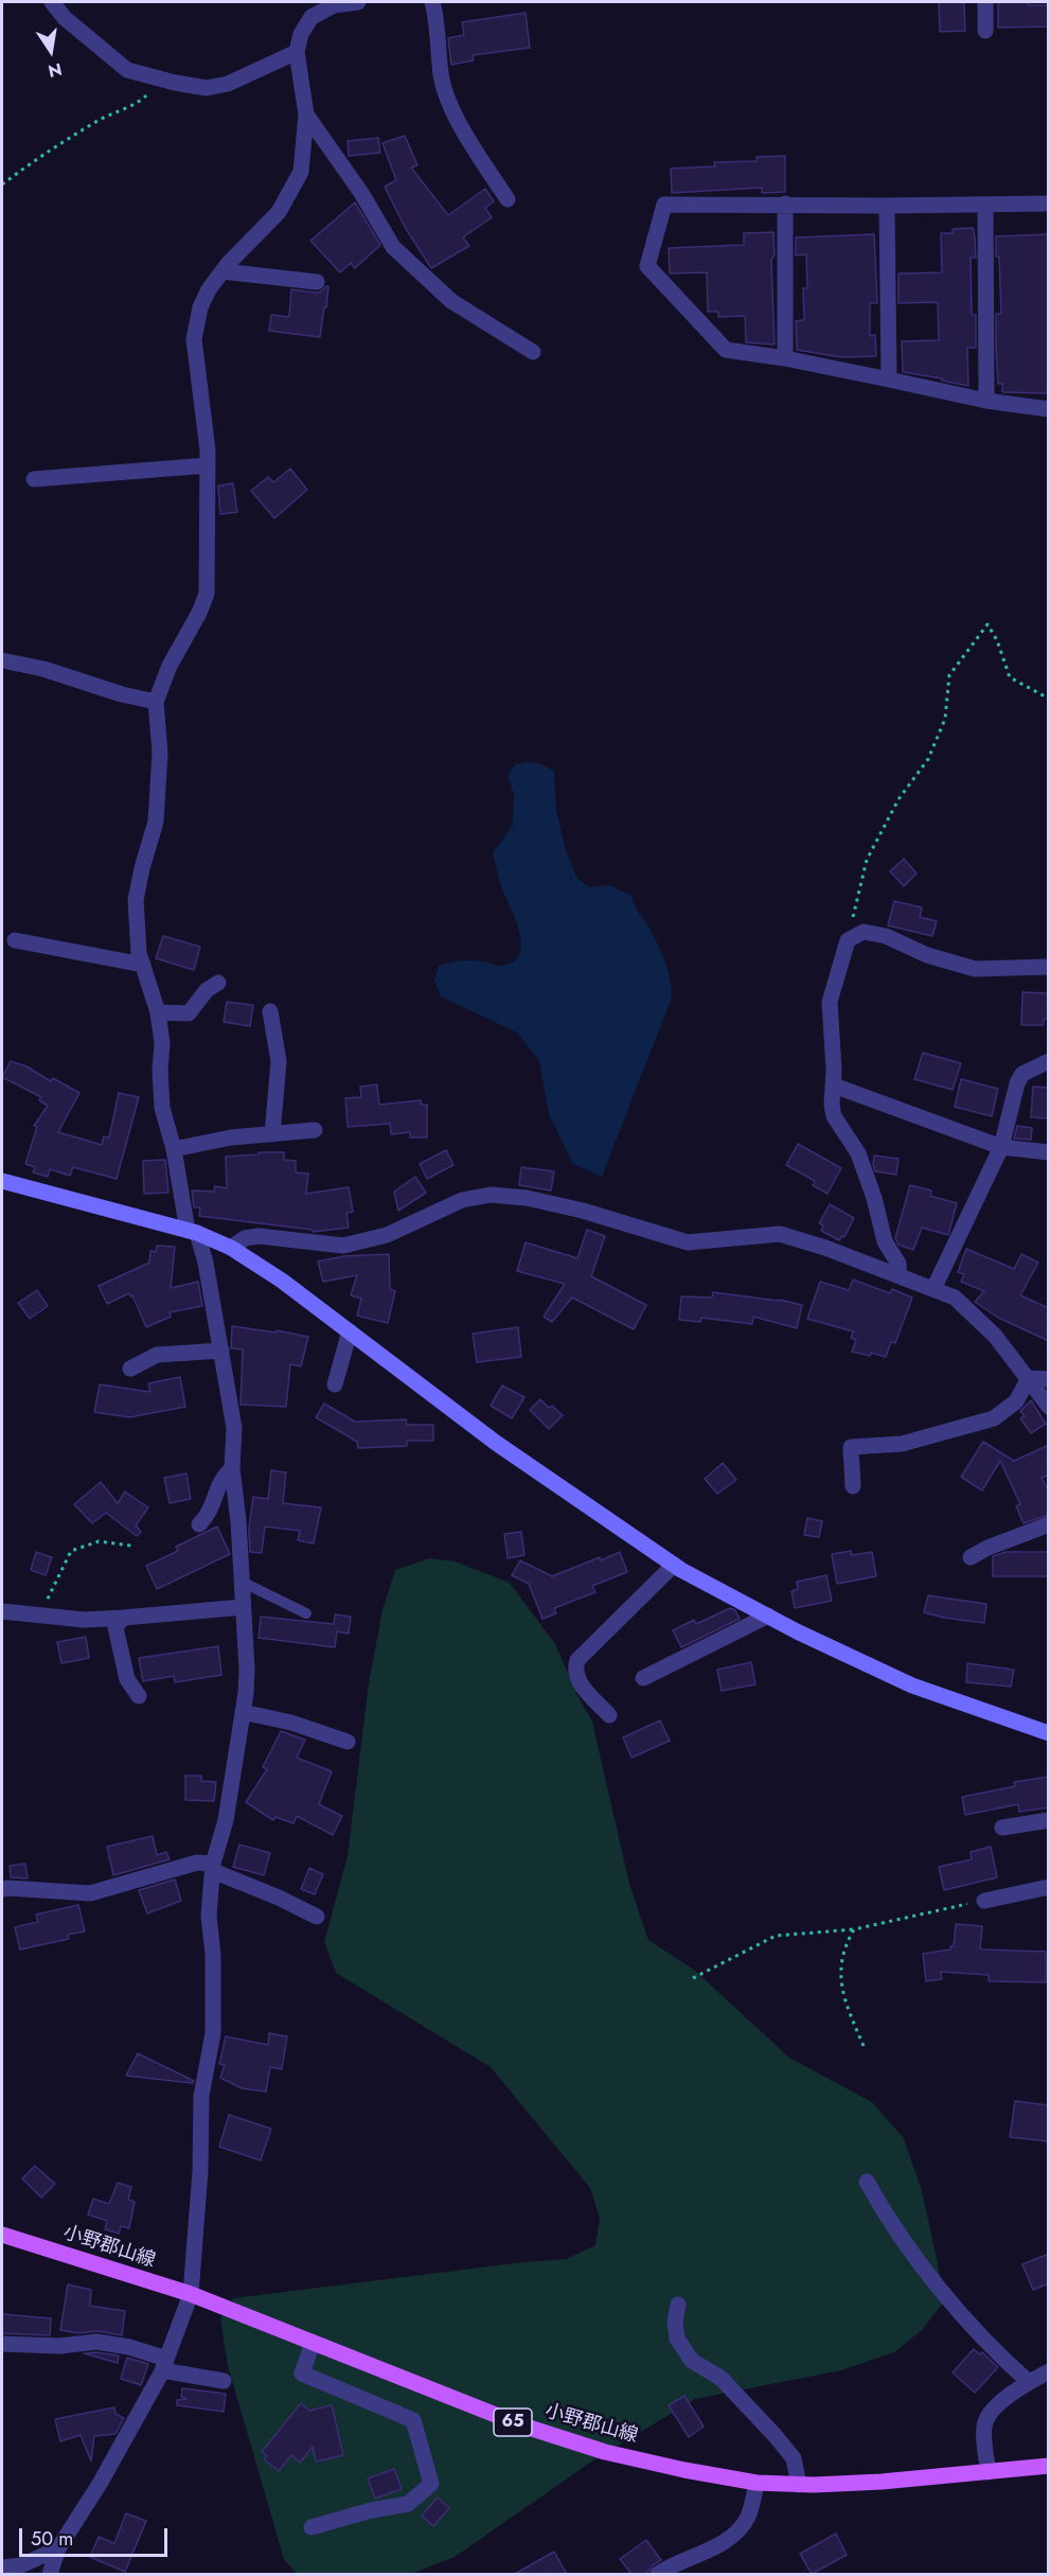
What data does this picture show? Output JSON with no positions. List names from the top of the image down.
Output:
{
  "streets": {
    "main road": ["小野郡山線", "65"]
  },
  "scale_bar": "50 m",
  "north": "bottom"
}
